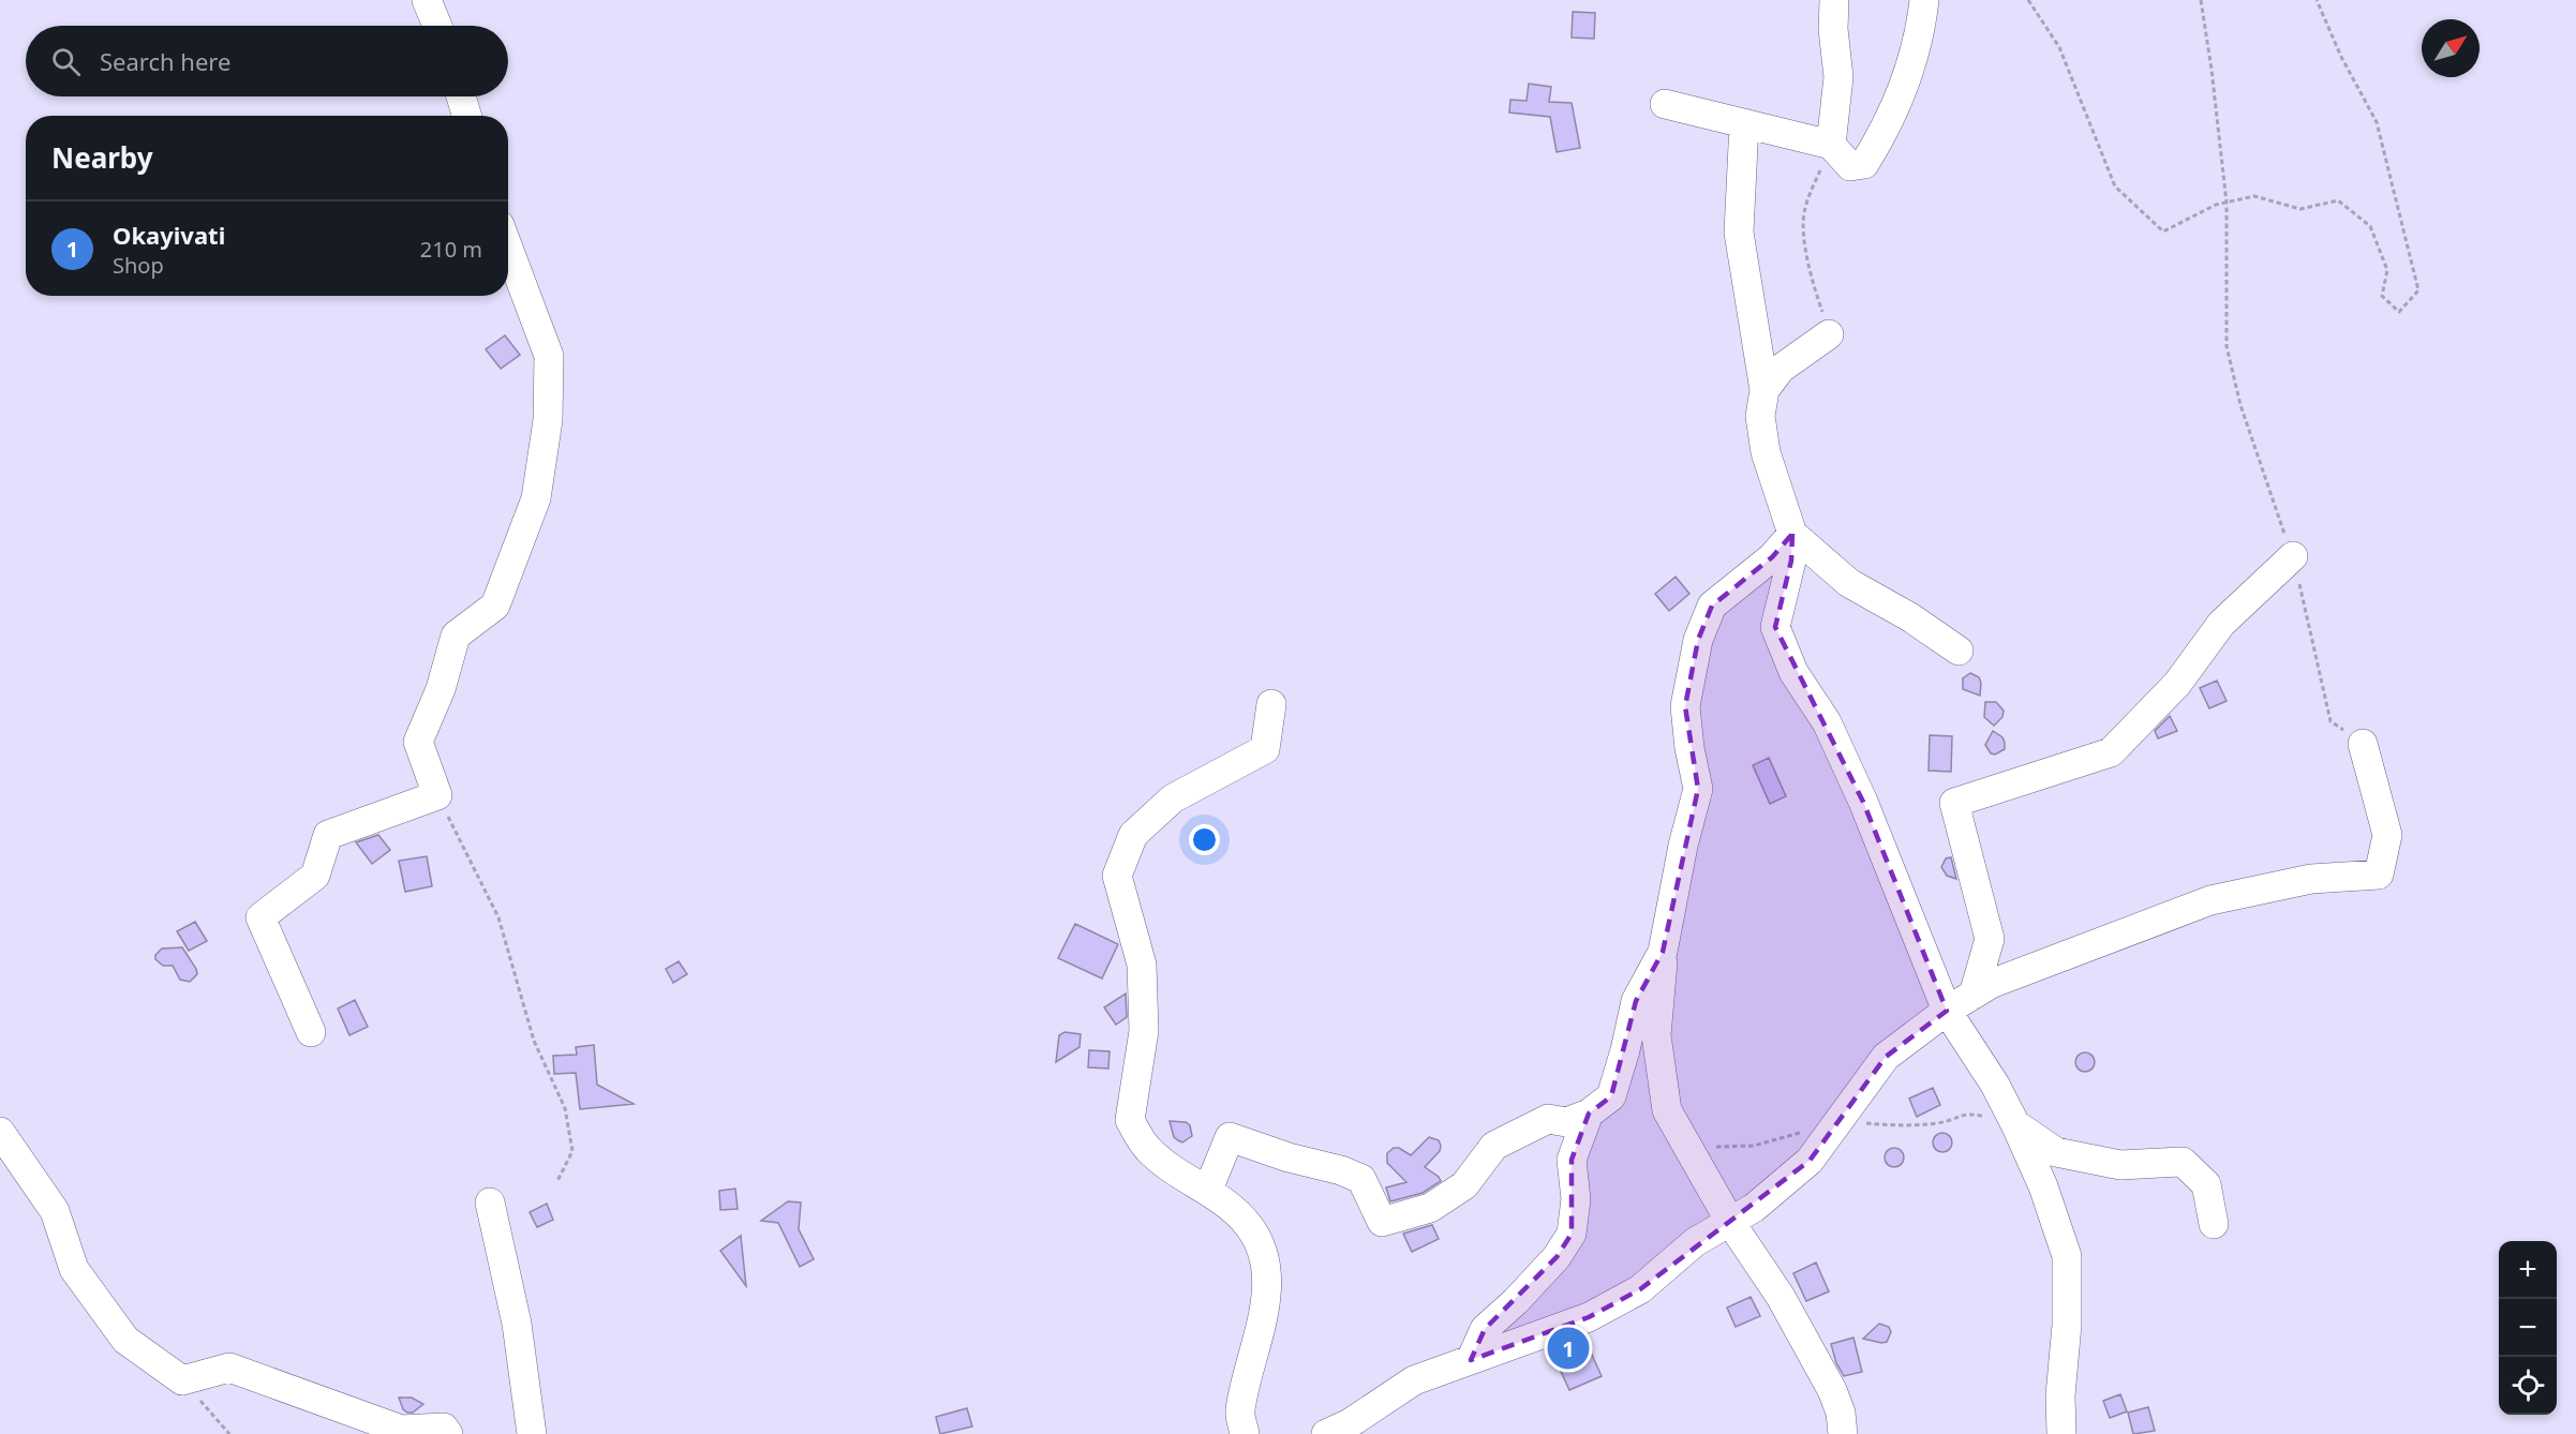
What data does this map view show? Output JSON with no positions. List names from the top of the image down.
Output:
{
  "north": "top right",
  "page": {
    "search": "Search here",
    "heading": "Nearby",
    "list": [
      {
        "mark": "1",
        "name": "Okayivati",
        "note": "Shop",
        "value": "210 m"
      }
    ],
    "map_buttons": ["+", "−"],
    "pins": "1"
  }
}
